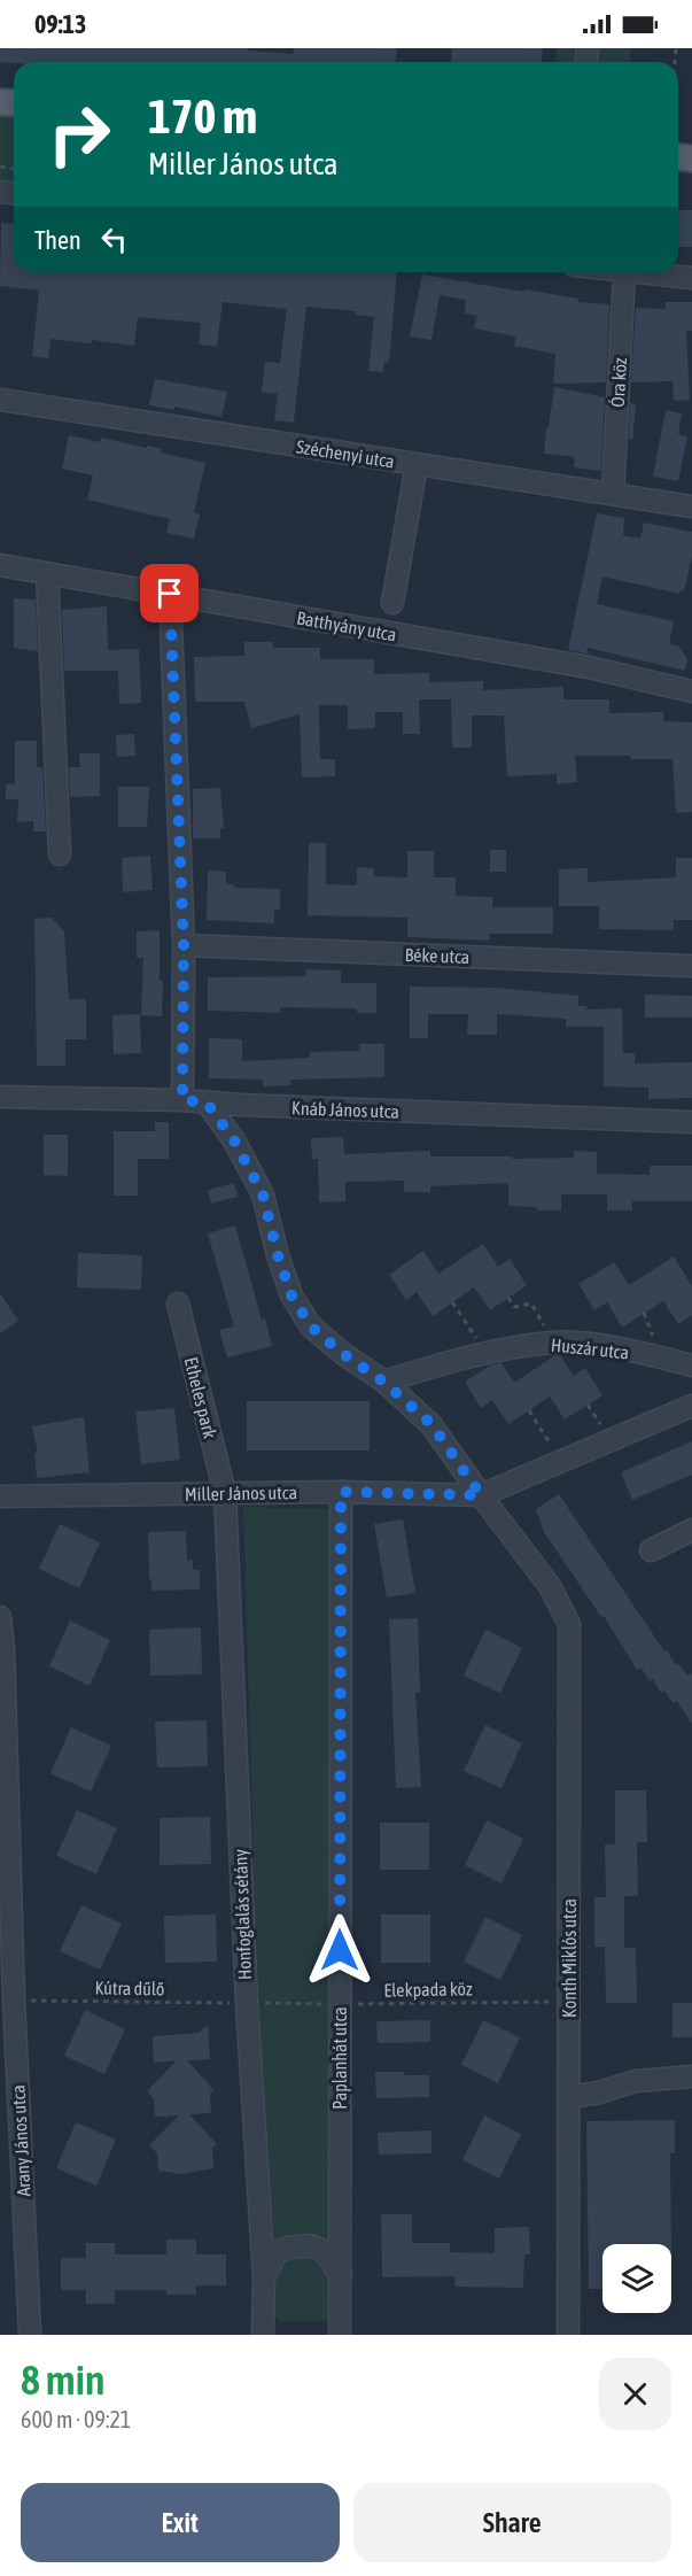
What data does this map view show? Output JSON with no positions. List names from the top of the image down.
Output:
{
  "streets": {
    "street": [
      "Óra köz",
      "Széchenyi utca",
      "Batthyány utca",
      "Béke utca",
      "Knáb János utca",
      "Huszár utca",
      "Etheles park",
      "Miller János utca",
      "Honfoglalás sétány",
      "Konth Miklós utca",
      "Paplanhát utca",
      "Arany János utca"
    ],
    "path": ["Kútra dűlő", "Elekpada köz"]
  },
  "crossings": [
    ["Óra köz", "Széchenyi utca"],
    ["Knáb János utca", "Konth Miklós utca"],
    ["Huszár utca", "Konth Miklós utca"],
    ["Etheles park", "Miller János utca"],
    ["Etheles park", "Honfoglalás sétány"],
    ["Miller János utca", "Honfoglalás sétány"],
    ["Miller János utca", "Konth Miklós utca"],
    ["Miller János utca", "Paplanhát utca"],
    ["Honfoglalás sétány", "Kútra dűlő"],
    ["Honfoglalás sétány", "Elekpada köz"],
    ["Konth Miklós utca", "Elekpada köz"],
    ["Kútra dűlő", "Elekpada köz"],
    ["Kútra dűlő", "Arany János utca"],
    ["Elekpada köz", "Paplanhát utca"]
  ],
  "page": {
    "status": "09:13",
    "turn": ["170 m", "Miller János utca"],
    "then": "Then",
    "heading": ["8 min", "600 m · 09:21"],
    "buttons": ["Exit", "Share"]
  }
}
